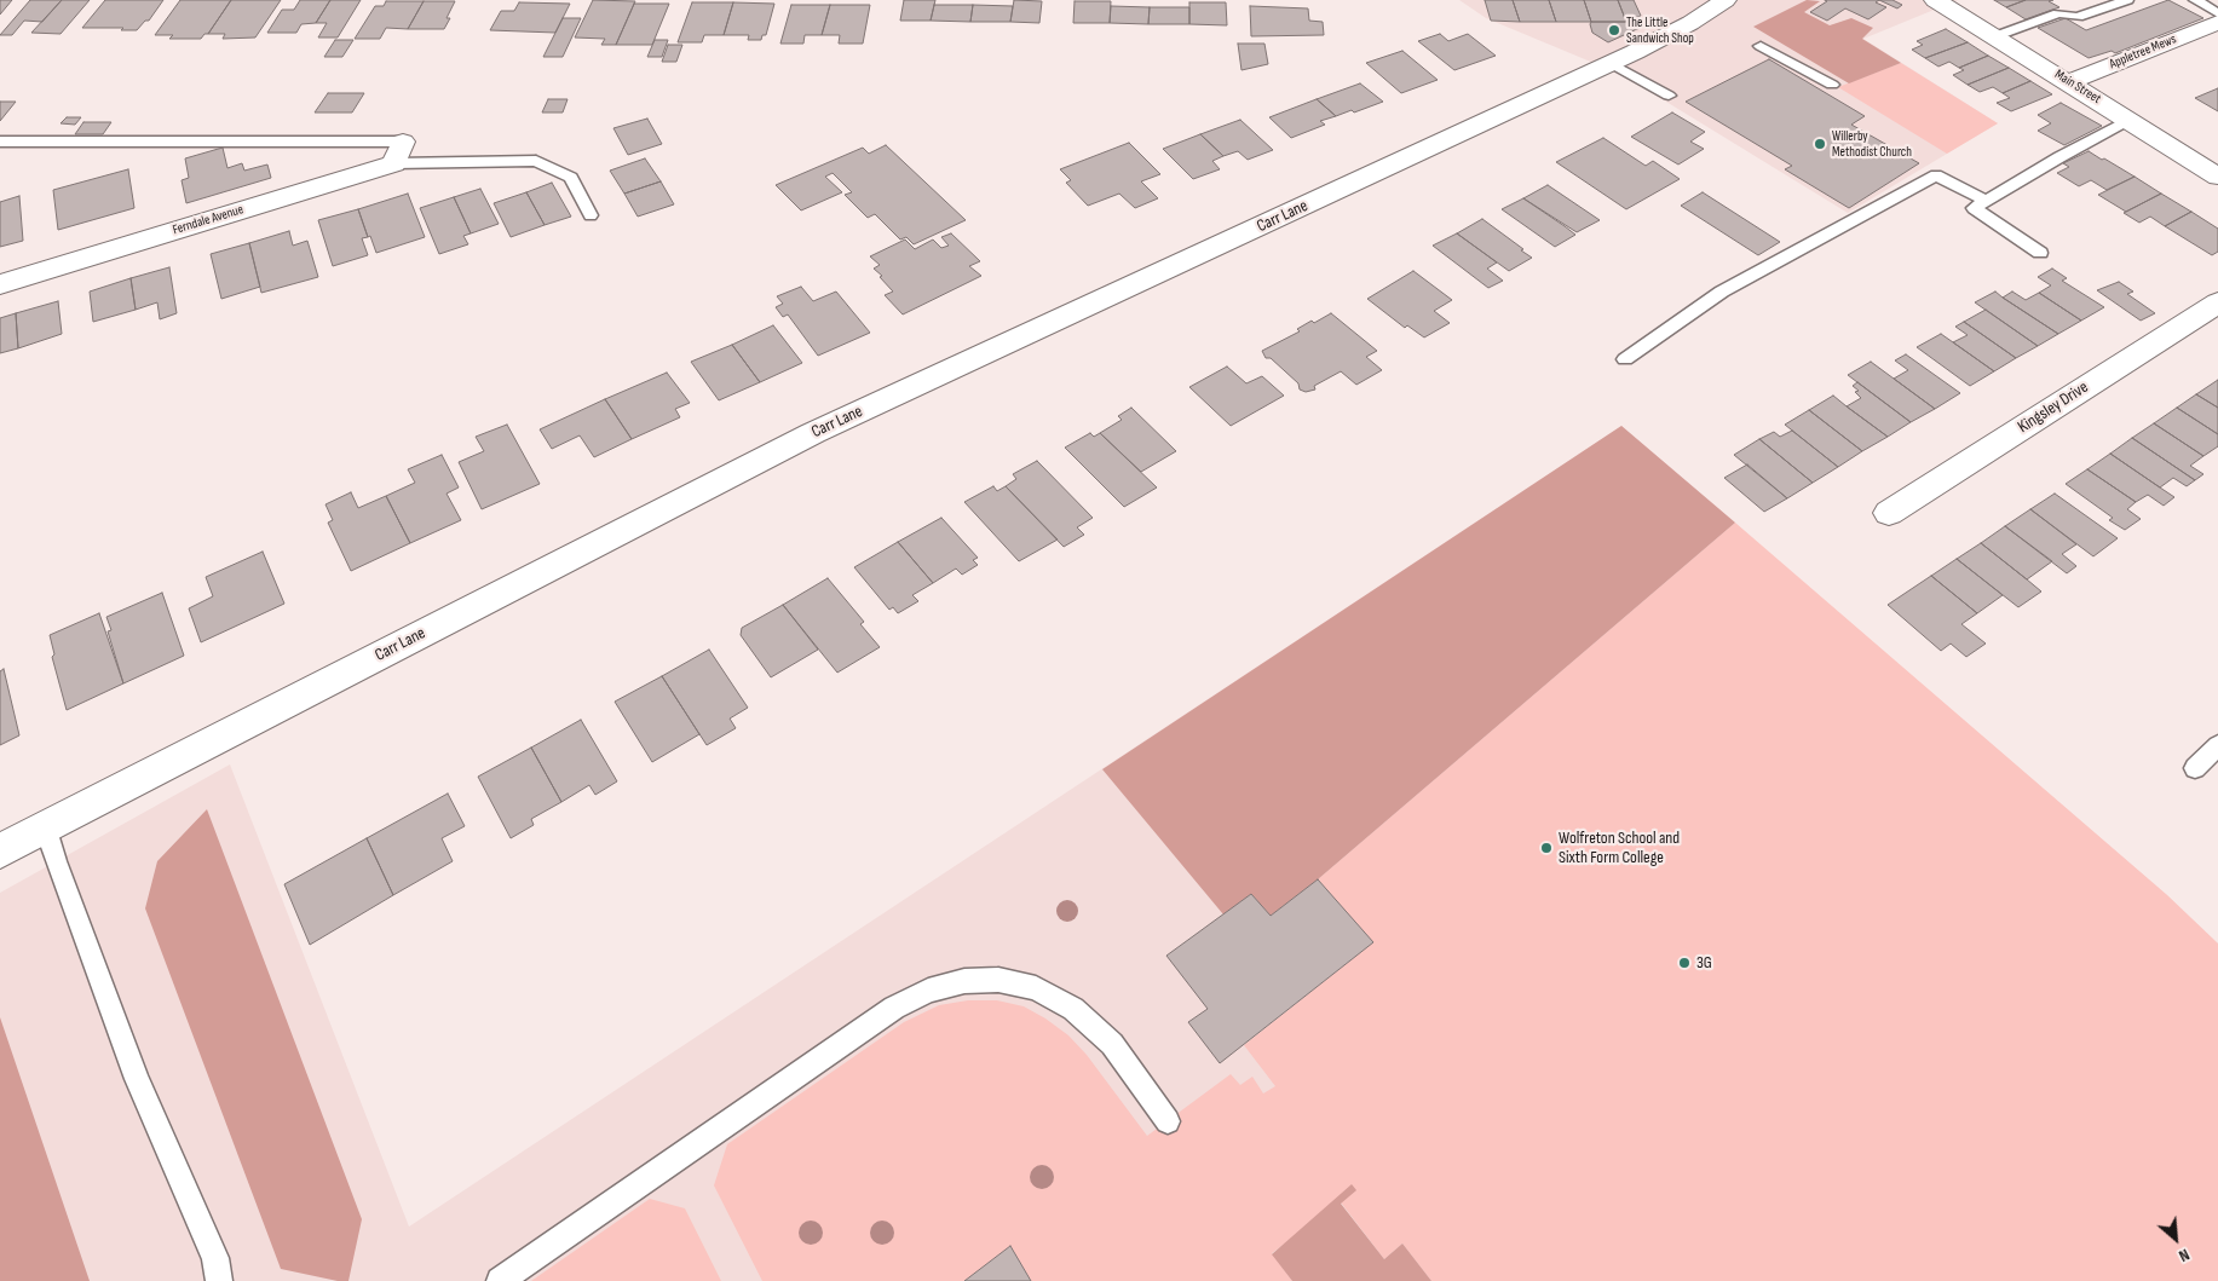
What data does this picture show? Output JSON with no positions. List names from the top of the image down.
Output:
{
  "streets": {
    "street": [
      "Appletree Mews",
      "Main Street",
      "Carr Lane",
      "Ferndale Avenue",
      "Kingsley Drive"
    ]
  },
  "crossings": [
    ["Appletree Mews", "Main Street"]
  ],
  "places": [
    "The Little Sandwich Shop",
    "Willerby Methodist Church",
    "Wolfreton School and Sixth Form College",
    "3G"
  ],
  "north": "bottom right"
}
